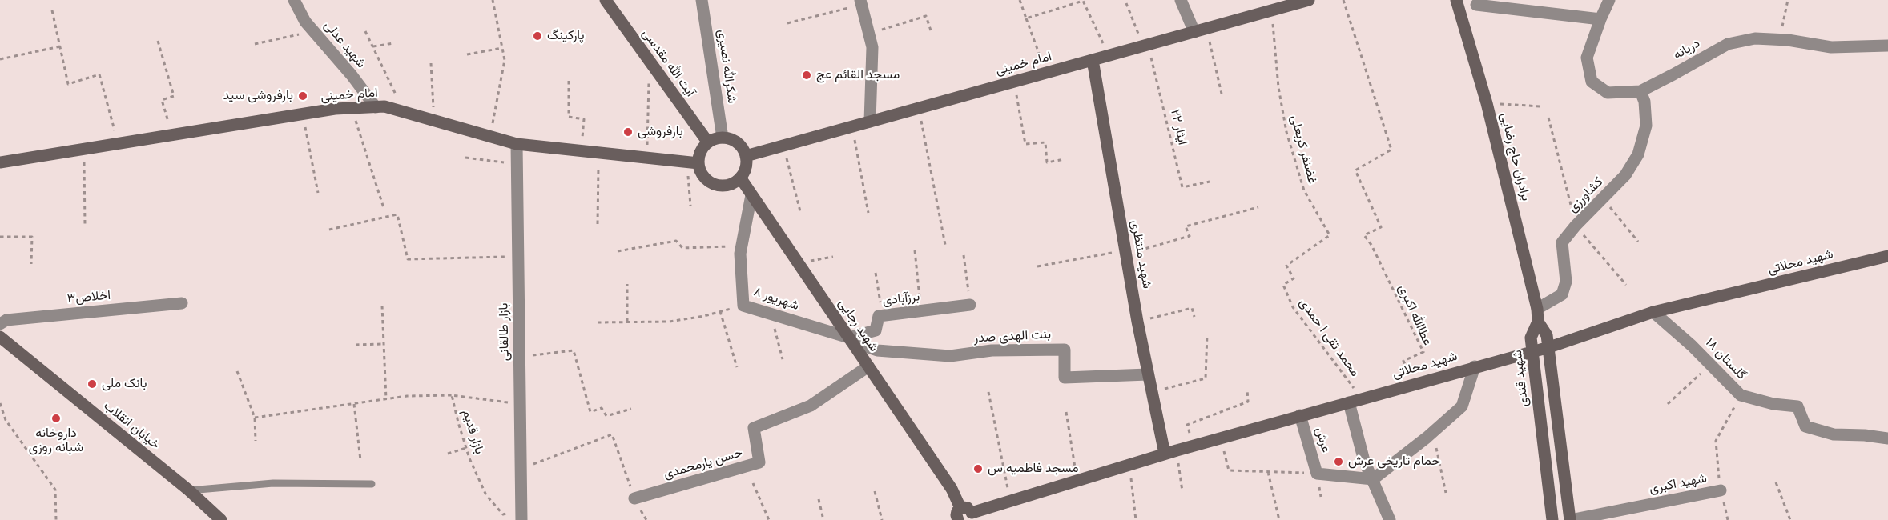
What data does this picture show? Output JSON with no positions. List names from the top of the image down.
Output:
{
  "streets": {
    "main road": [
      "آیت الله مقدسی",
      "امام خمینی",
      "برادران حاج رضایی",
      "شهید منتظری",
      "شهید محلاتی",
      "شهید رجایی",
      "شهید قندی",
      "خیابان انقلاب"
    ],
    "street": [
      "شهید عدلی",
      "دریانه",
      "شکرالله نصیری",
      "کشاورزی",
      "اخلاص۳",
      "۸ شهریور",
      "برزآبادی",
      "بازار طالقانی",
      "بنت الهدی صدر",
      "گلستان ۱۸",
      "عرش",
      "حسن یارمحمدی",
      "شهید اکبری"
    ],
    "path": [
      "ایثار ۲۲",
      "غضنفر کربعلی",
      "عطاالله اکبری",
      "محمد تقی ا حمدی",
      "بازار قدیم"
    ]
  },
  "crossings": [
    ["شهید عدلی", "امام خمینی"],
    ["دریانه", "کشاورزی"],
    ["آیت الله مقدسی", "امام خمینی"],
    ["آیت الله مقدسی", "شکرالله نصیری"],
    ["آیت الله مقدسی", "شهید رجایی"],
    ["امام خمینی", "شکرالله نصیری"],
    ["امام خمینی", "ایثار ۲۲"],
    ["امام خمینی", "غضنفر کربعلی"],
    ["امام خمینی", "شهید منتظری"],
    ["امام خمینی", "شهید رجایی"],
    ["امام خمینی", "بازار طالقانی"],
    ["شکرالله نصیری", "شهید رجایی"],
    ["غضنفر کربعلی", "محمد تقی ا حمدی"],
    ["برادران حاج رضایی", "کشاورزی"],
    ["برادران حاج رضایی", "شهید قندی"],
    ["شهید منتظری", "شهید محلاتی"],
    ["شهید منتظری", "بنت الهدی صدر"],
    ["شهید محلاتی", "عطاالله اکبری"],
    ["شهید محلاتی", "محمد تقی ا حمدی"],
    ["شهید محلاتی", "گلستان ۱۸"],
    ["شهید محلاتی", "شهید قندی"],
    ["شهید محلاتی", "عرش"],
    ["۸ شهریور", "برزآبادی"],
    ["۸ شهریور", "شهید رجایی"],
    ["۸ شهریور", "بنت الهدی صدر"],
    ["برزآبادی", "شهید رجایی"],
    ["برزآبادی", "بنت الهدی صدر"],
    ["شهید رجایی", "بنت الهدی صدر"],
    ["شهید رجایی", "حسن یارمحمدی"],
    ["بازار طالقانی", "بازار قدیم"],
    ["گلستان ۱۸", "شهید اکبری"]
  ],
  "places": [
    "پارکینگ",
    "مسجد القائم عج",
    "بارفروشی سید",
    "بارفروشی",
    "بانک ملی",
    "داروخانه شبانه روزی",
    "حمام تاریخی عرش",
    "مسجد فاطمیه س"
  ]
}
